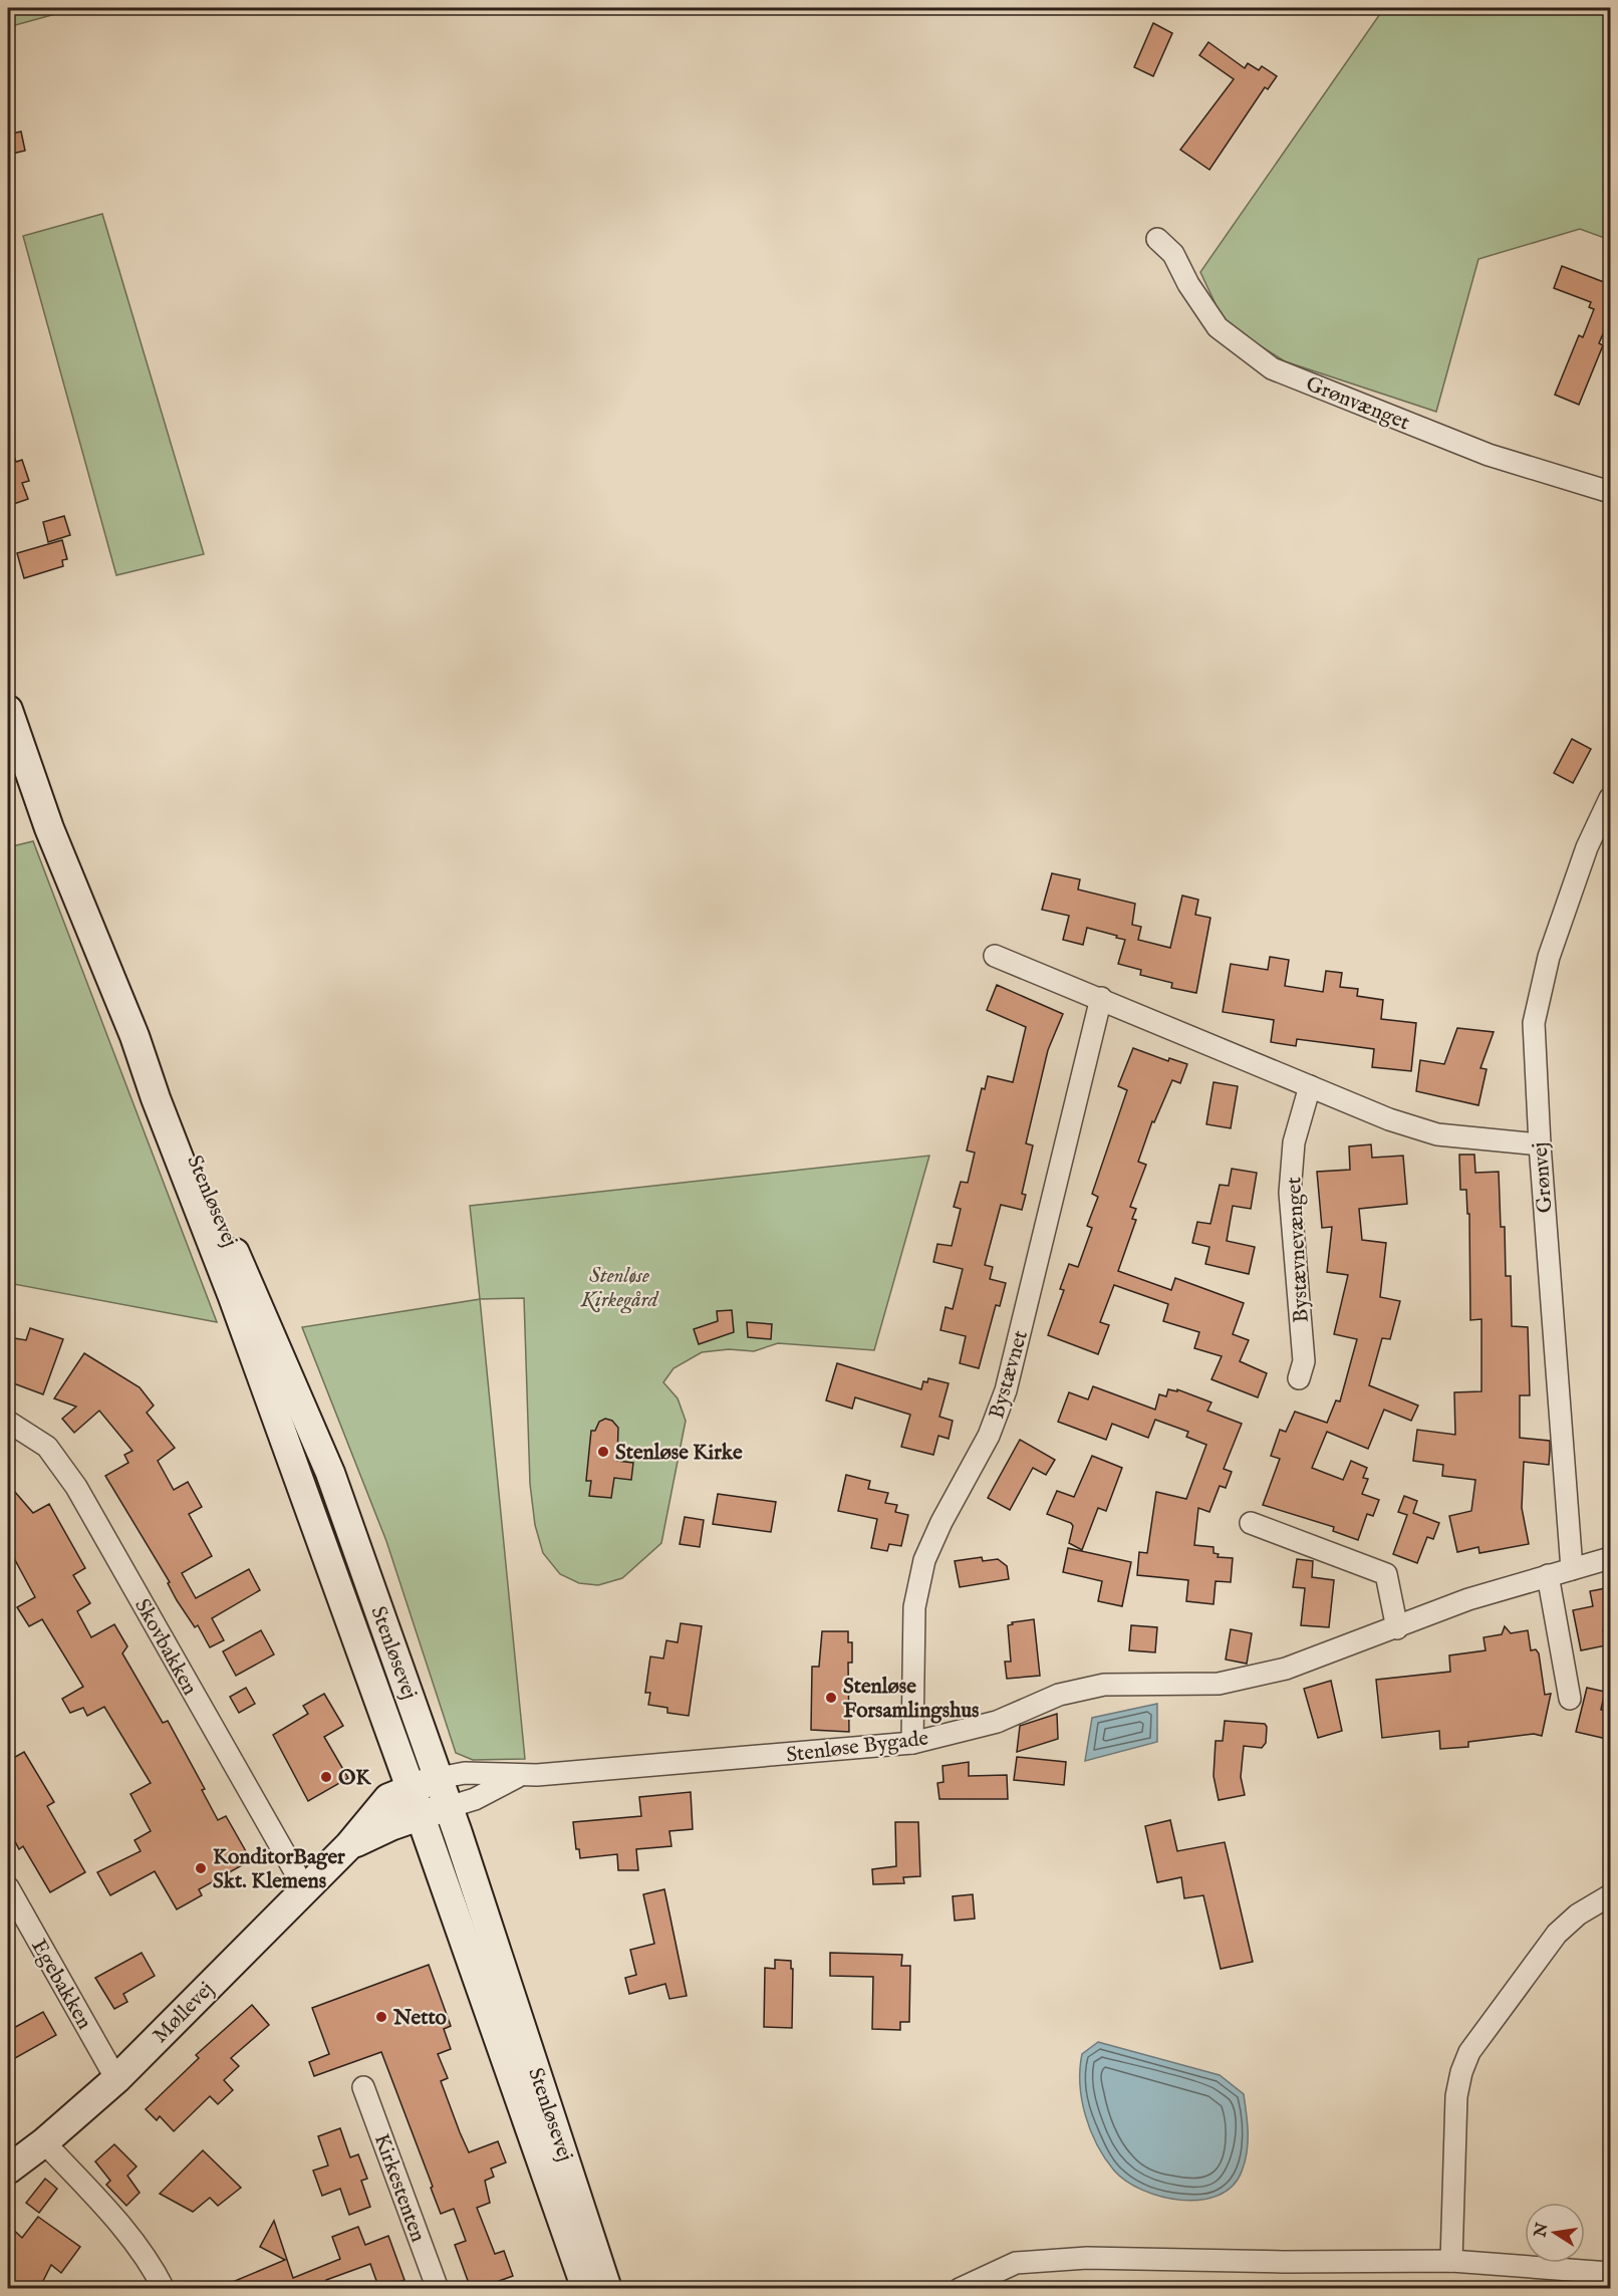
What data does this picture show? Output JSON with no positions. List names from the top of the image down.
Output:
{
  "streets": {
    "street": [
      "Grønvænget",
      "Grønvej",
      "Stenløsevej",
      "Bystævnevænget",
      "Bystævnet",
      "Skovbakken",
      "Stenløse Bygade",
      "Egebakken",
      "Møllevej",
      "Kirkestenten"
    ]
  },
  "crossings": [
    ["Grønvej", "Stenløse Bygade"],
    ["Stenløsevej", "Stenløse Bygade"],
    ["Stenløsevej", "Møllevej"],
    ["Bystævnet", "Stenløse Bygade"],
    ["Skovbakken", "Møllevej"],
    ["Stenløse Bygade", "Møllevej"],
    ["Egebakken", "Møllevej"]
  ],
  "parks": ["Stenløse Kirkegård"],
  "places": [
    "Stenløse Kirke",
    "Stenløse Forsamlingshus",
    "OK",
    "KonditorBager Skt. Klemens",
    "Netto"
  ],
  "north": "left"
}
